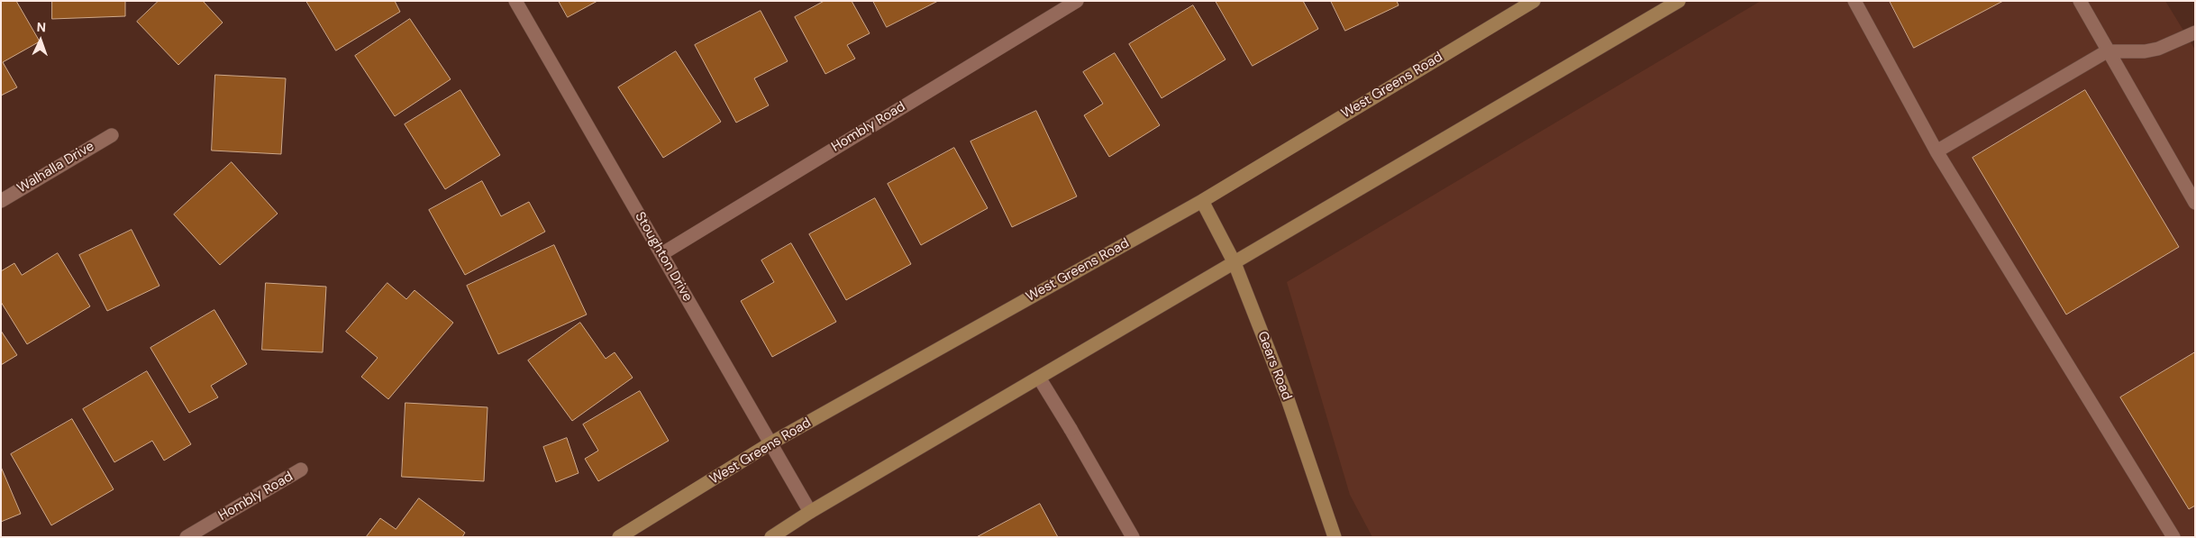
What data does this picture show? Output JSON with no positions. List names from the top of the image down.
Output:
{
  "streets": {
    "main road": ["West Greens Road", "Gears Road"],
    "street": ["Hombly Road", "Walhalla Drive", "Stoughton Drive"]
  },
  "crossings": [
    ["West Greens Road", "Stoughton Drive"],
    ["West Greens Road", "Gears Road"],
    ["Hombly Road", "Stoughton Drive"]
  ],
  "north": "top"
}
